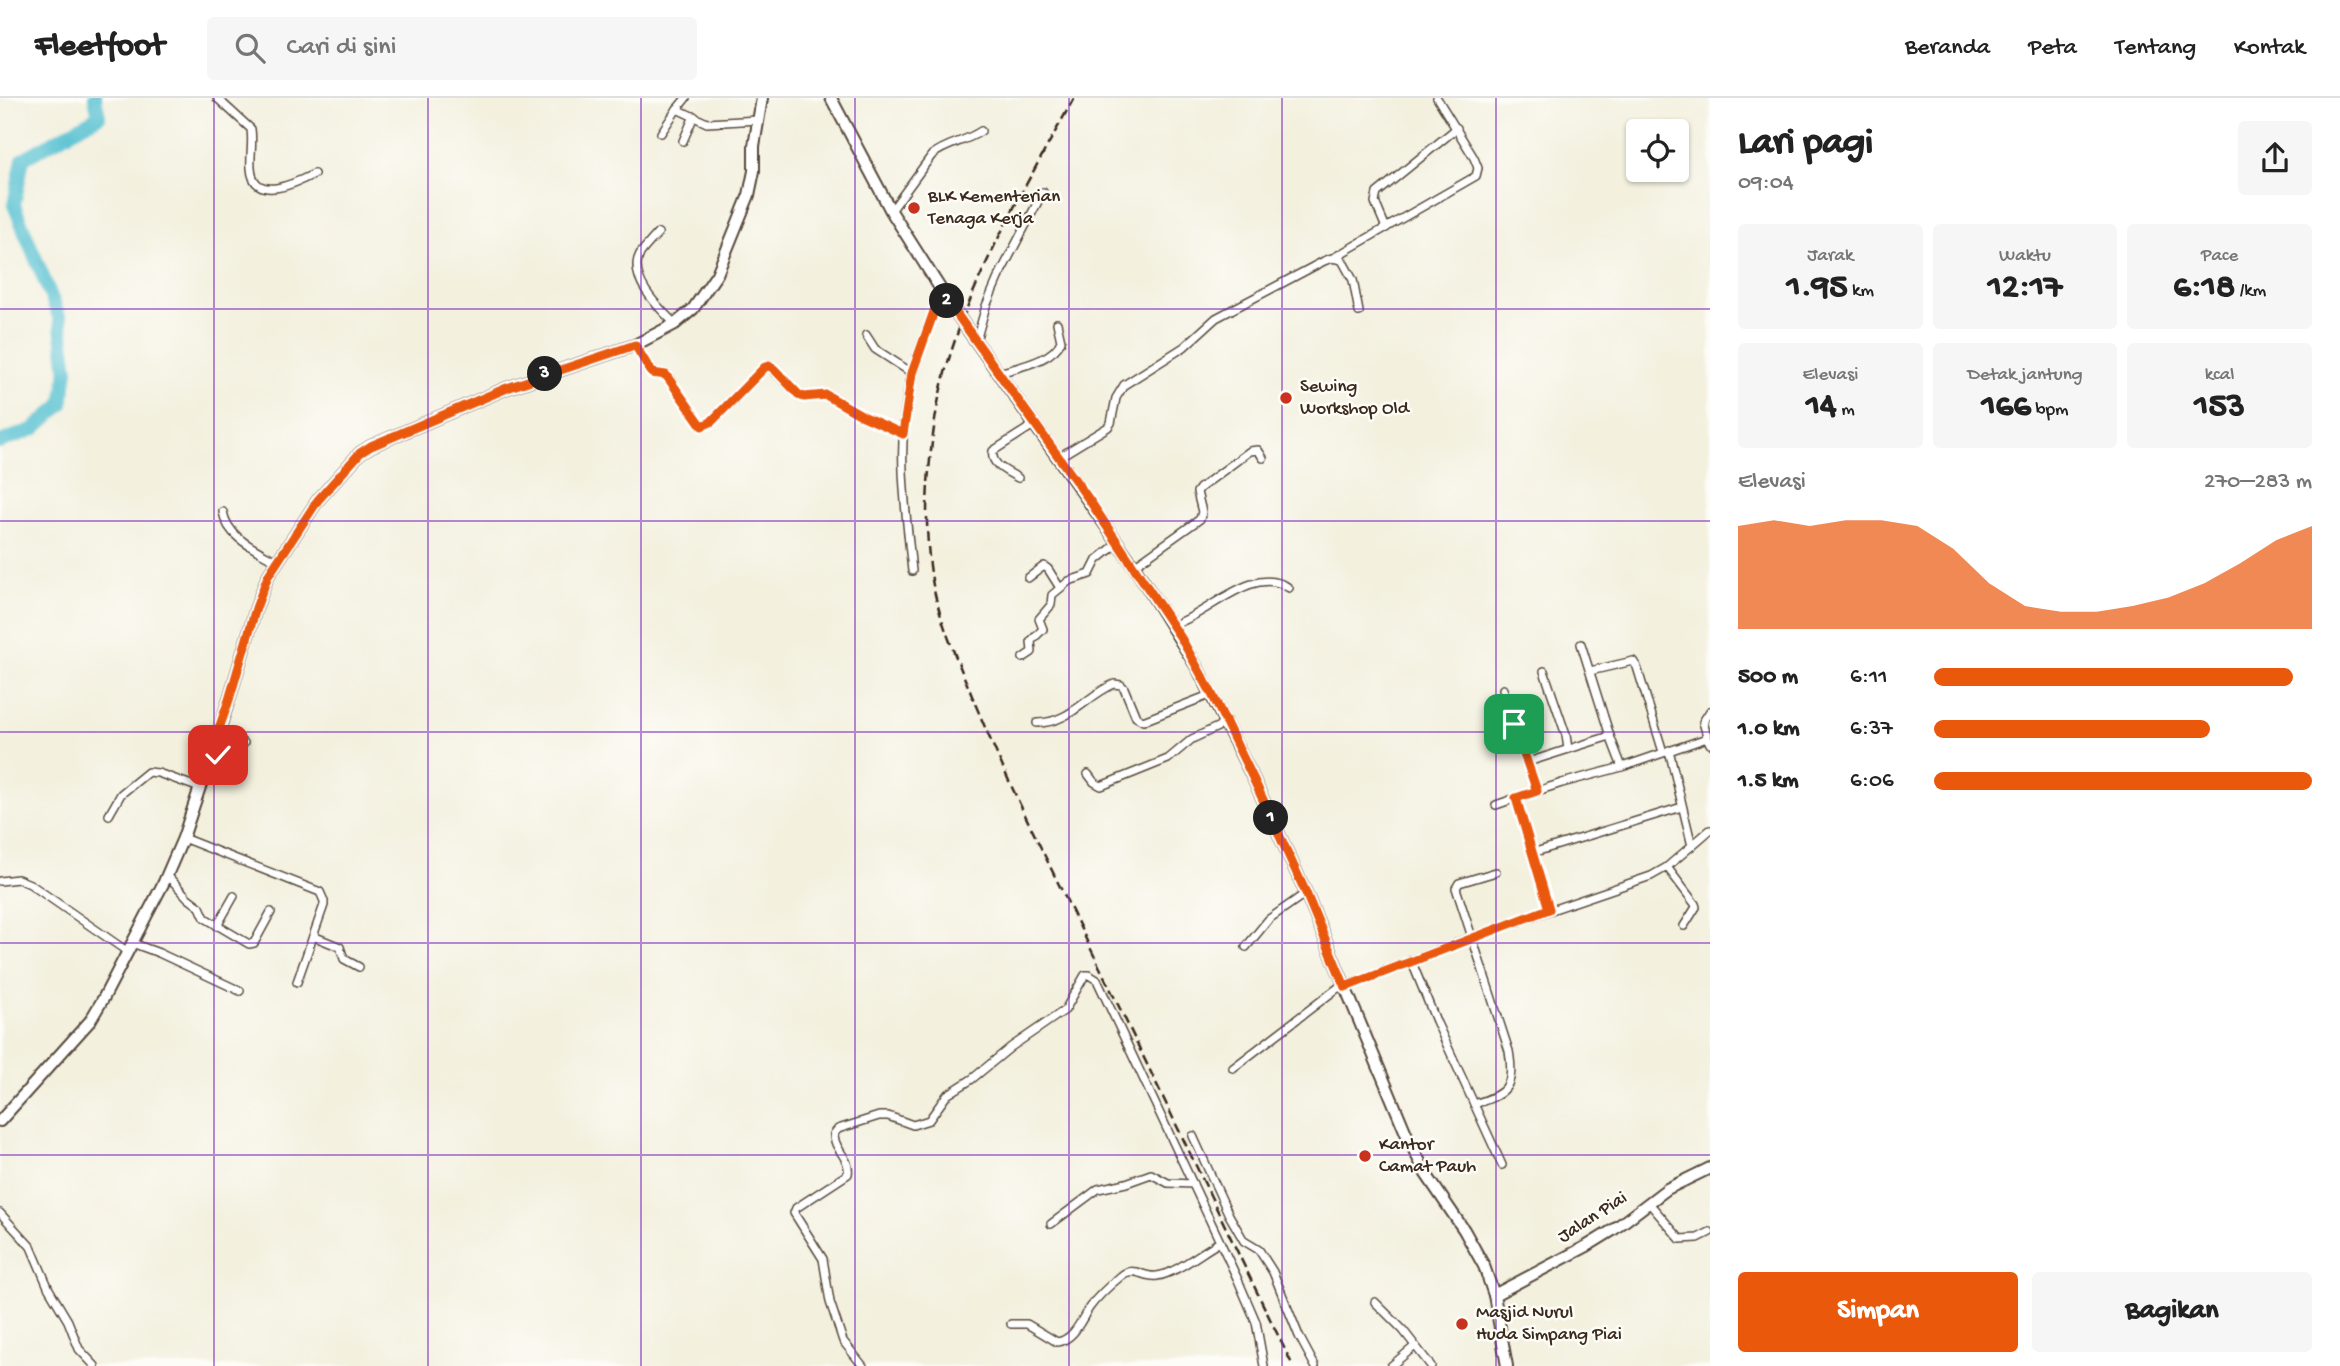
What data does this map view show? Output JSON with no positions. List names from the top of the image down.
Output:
{
  "streets": {
    "street": ["Jalan Piai"]
  },
  "places": [
    "BLK Kementerian Tenaga Kerja",
    "Sewing Workshop Old",
    "Kantor Camat Pauh",
    "Masjid Nurul Huda Simpang Piai"
  ],
  "page": {
    "header": "Fleetfoot",
    "search": "Cari di sini",
    "nav": [
      "Beranda",
      "Peta",
      "Tentang",
      "Kontak"
    ],
    "heading": ["Lari pagi", "09:04"],
    "stats": [
      ["Jarak", "1.95 km"],
      ["Waktu", "12:17"],
      ["Pace", "6:18 /km"],
      ["Elevasi", "14 m"],
      ["Detak jantung", "166 bpm"],
      ["kcal", "153"]
    ],
    "pins": ["2", "3", "1"],
    "chart": ["Elevasi", "270–283 m"],
    "list": [
      {
        "name": "500 m",
        "note": "6:11"
      },
      {
        "name": "1.0 km",
        "note": "6:37"
      },
      {
        "name": "1.5 km",
        "note": "6:06"
      }
    ],
    "buttons": ["Simpan", "Bagikan"]
  }
}
